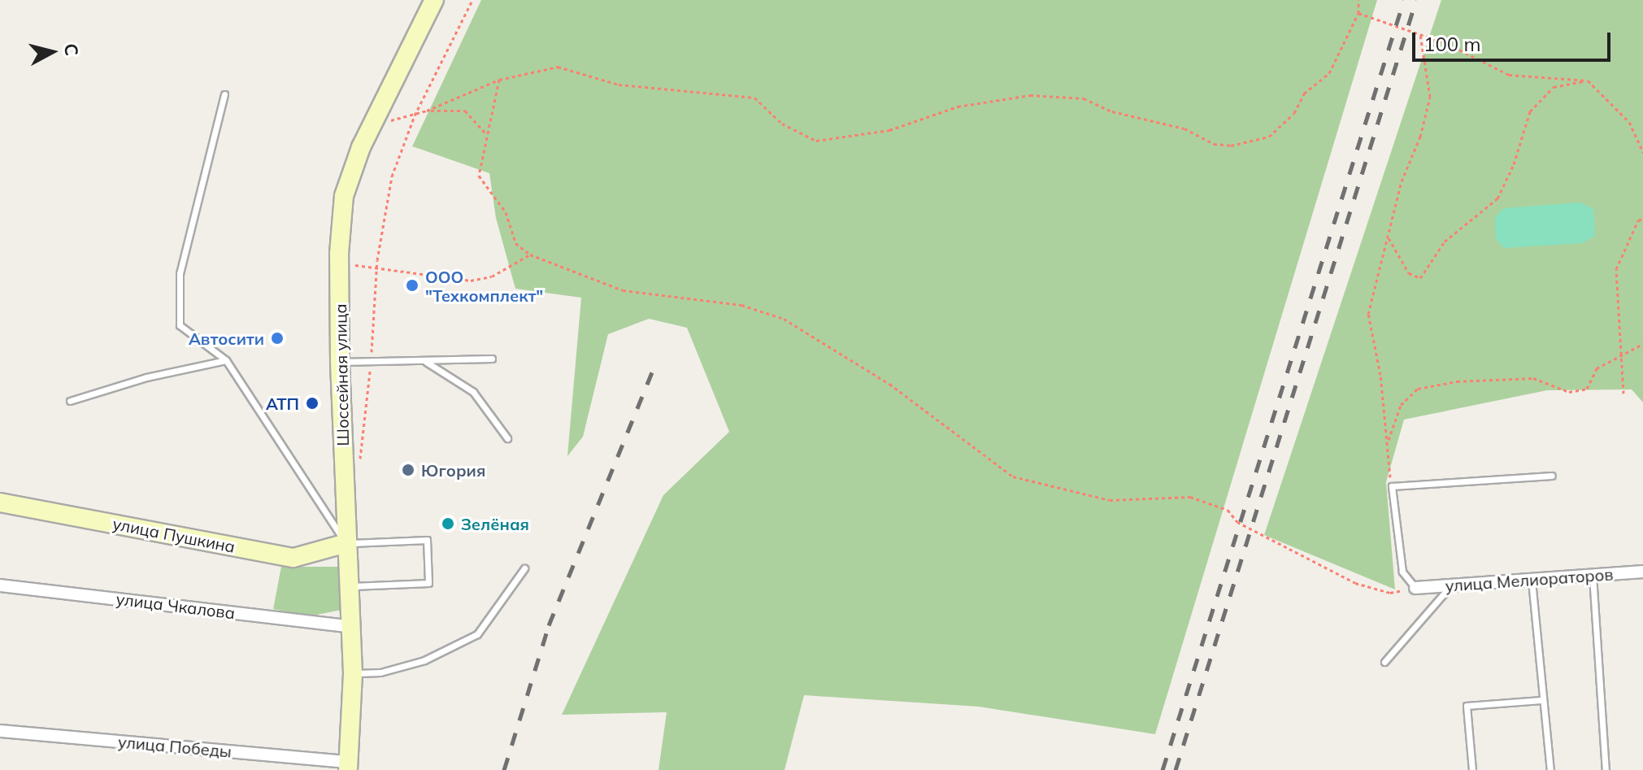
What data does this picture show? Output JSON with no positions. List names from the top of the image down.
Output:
{
  "streets": {
    "main road": ["Шоссейная улица", "улица Пушкина"],
    "street": ["улица Мелиораторов", "улица Чкалова", "улица Победы"]
  },
  "crossings": [
    ["Шоссейная улица", "улица Пушкина"],
    ["Шоссейная улица", "улица Чкалова"],
    ["Шоссейная улица", "улица Победы"]
  ],
  "places": [
    "ООО \"Техкомплект\"",
    "Автосити",
    "АТП",
    "Югория",
    "Зелёная"
  ],
  "scale_bar": "100 m",
  "north": "right"
}
